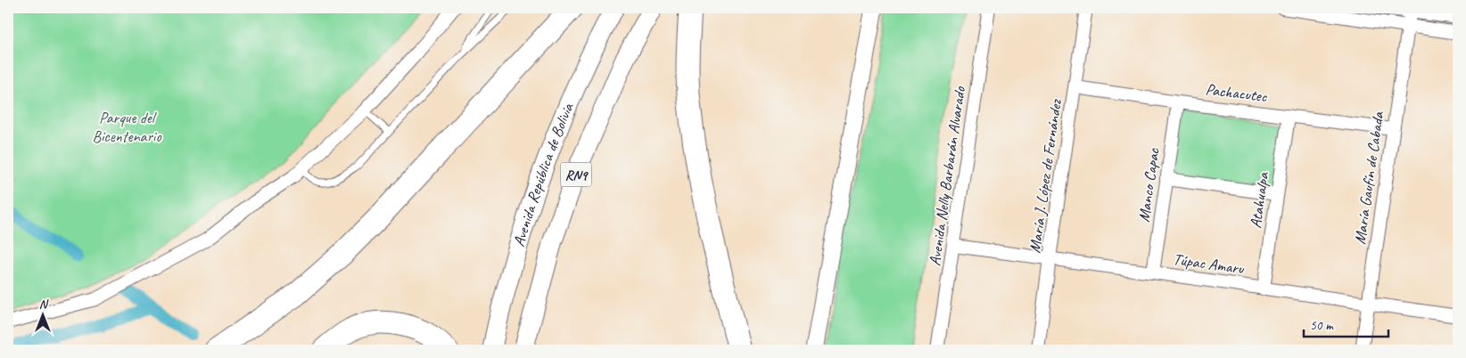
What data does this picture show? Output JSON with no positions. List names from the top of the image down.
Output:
{
  "streets": {
    "main road": ["RN9", "Avenida República de Bolivia"],
    "street": [
      "Pachacutec",
      "Avenida Nelly Barbarán Alvarado",
      "María J. López de Fernández",
      "María Gaufín de Cabada",
      "Manco Capac",
      "Atahualpa",
      "Túpac Amaru"
    ]
  },
  "crossings": [
    ["Pachacutec", "María J. López de Fernández"],
    ["Pachacutec", "María Gaufín de Cabada"],
    ["Pachacutec", "Manco Capac"],
    ["Pachacutec", "Atahualpa"],
    ["Avenida Nelly Barbarán Alvarado", "Túpac Amaru"],
    ["María J. López de Fernández", "Túpac Amaru"],
    ["María Gaufín de Cabada", "Túpac Amaru"],
    ["Manco Capac", "Túpac Amaru"],
    ["Atahualpa", "Túpac Amaru"]
  ],
  "parks": ["Parque del Bicentenario"],
  "scale_bar": "50 m",
  "north": "top"
}
